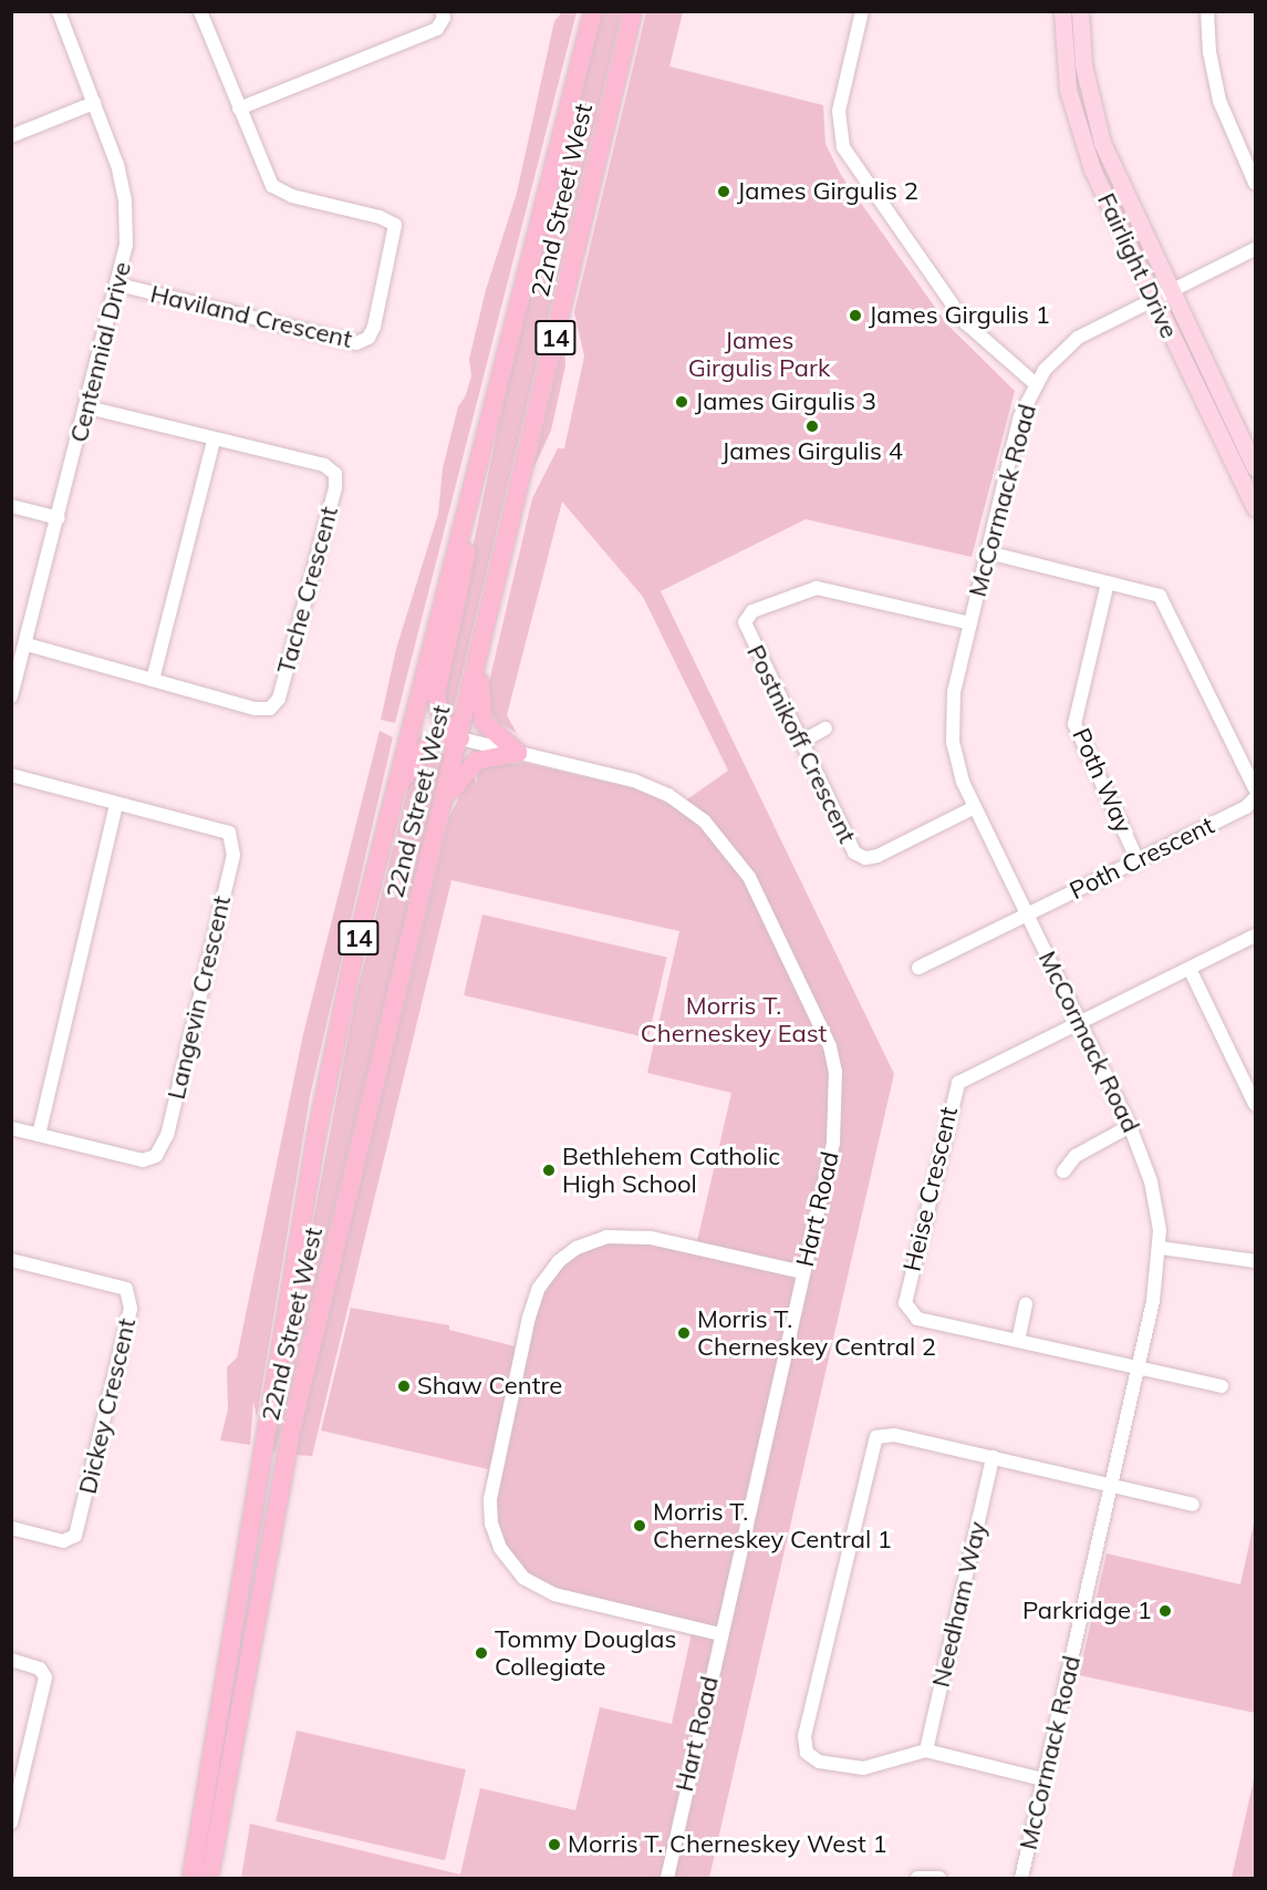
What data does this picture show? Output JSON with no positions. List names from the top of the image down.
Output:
{
  "streets": {
    "highway": ["22nd Street West", "14"],
    "main road": ["Fairlight Drive"],
    "street": [
      "Haviland Crescent",
      "Centennial Drive",
      "McCormack Road",
      "Tache Crescent",
      "Postnikoff Crescent",
      "Poth Way",
      "Poth Crescent",
      "Langevin Crescent",
      "Heise Crescent",
      "Hart Road",
      "Dickey Crescent",
      "Needham Way"
    ]
  },
  "crossings": [
    ["22nd Street West", "Hart Road"],
    ["Fairlight Drive", "McCormack Road"],
    ["Haviland Crescent", "Centennial Drive"],
    ["Centennial Drive", "Tache Crescent"],
    ["McCormack Road", "Postnikoff Crescent"],
    ["McCormack Road", "Poth Crescent"],
    ["McCormack Road", "Heise Crescent"],
    ["Poth Way", "Poth Crescent"]
  ],
  "parks": ["James Girgulis Park", "Morris T. Cherneskey East"],
  "places": [
    "James Girgulis 2",
    "James Girgulis 1",
    "James Girgulis 3",
    "James Girgulis 4",
    "Bethlehem Catholic High School",
    "Morris T. Cherneskey Central 2",
    "Shaw Centre",
    "Morris T. Cherneskey Central 1",
    "Parkridge 1",
    "Tommy Douglas Collegiate",
    "Morris T. Cherneskey West 1"
  ]
}
